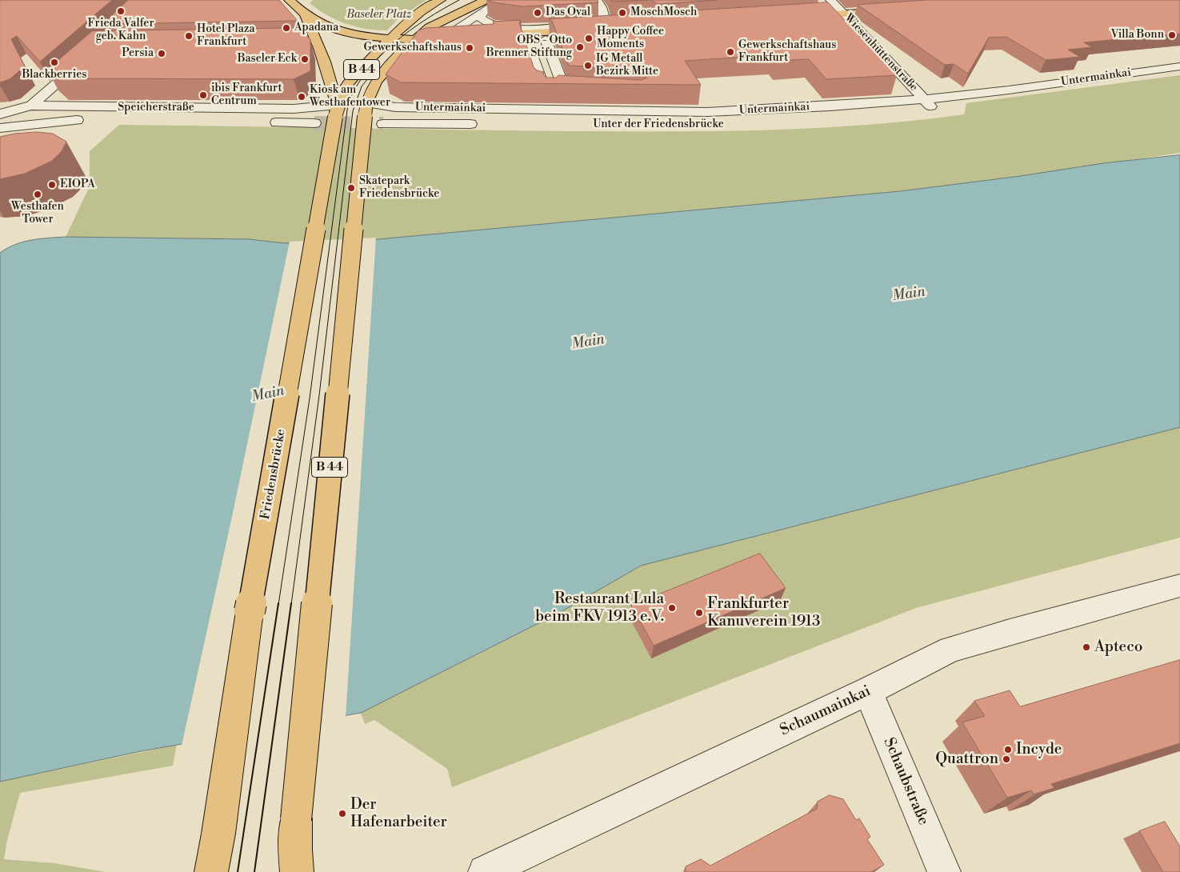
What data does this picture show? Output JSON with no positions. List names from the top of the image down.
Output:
{
  "streets": {
    "main road": ["B 44", "Friedensbrücke"],
    "street": [
      "Wiesenhüttenstraße",
      "Untermainkai",
      "Speicherstraße",
      "Schaumainkai",
      "Schaubstraße"
    ]
  },
  "crossings": [
    ["Wiesenhüttenstraße", "Untermainkai"],
    ["B 44", "Untermainkai"],
    ["B 44", "Speicherstraße"],
    ["B 44", "Friedensbrücke"],
    ["Speicherstraße", "Friedensbrücke"],
    ["Schaumainkai", "Schaubstraße"]
  ],
  "water": ["Main"],
  "parks": ["Baseler Platz"],
  "places": [
    "Frieda Valfer geb. Kahn",
    "Das Oval",
    "MoschMosch",
    "Apadana",
    "Villa Bonn",
    "Hotel Plaza Frankfurt",
    "Happy Coffee Moments",
    "OBS - Otto Brenner Stiftung",
    "Gewerkschaftshaus",
    "Gewerkschaftshaus Frankfurt",
    "Persia",
    "Baseler Eck",
    "Blackberries",
    "IG Metall Bezirk Mitte",
    "ibis Frankfurt Centrum",
    "Kiosk am Westhafentower",
    "EIOPA",
    "Skatepark Friedensbrücke",
    "Westhafen Tower",
    "Restaurant Lula beim FKV 1913 e.V.",
    "Frankfurter Kanuverein 1913",
    "Apteco",
    "Incyde",
    "Quattron",
    "Der Hafenarbeiter"
  ]
}
